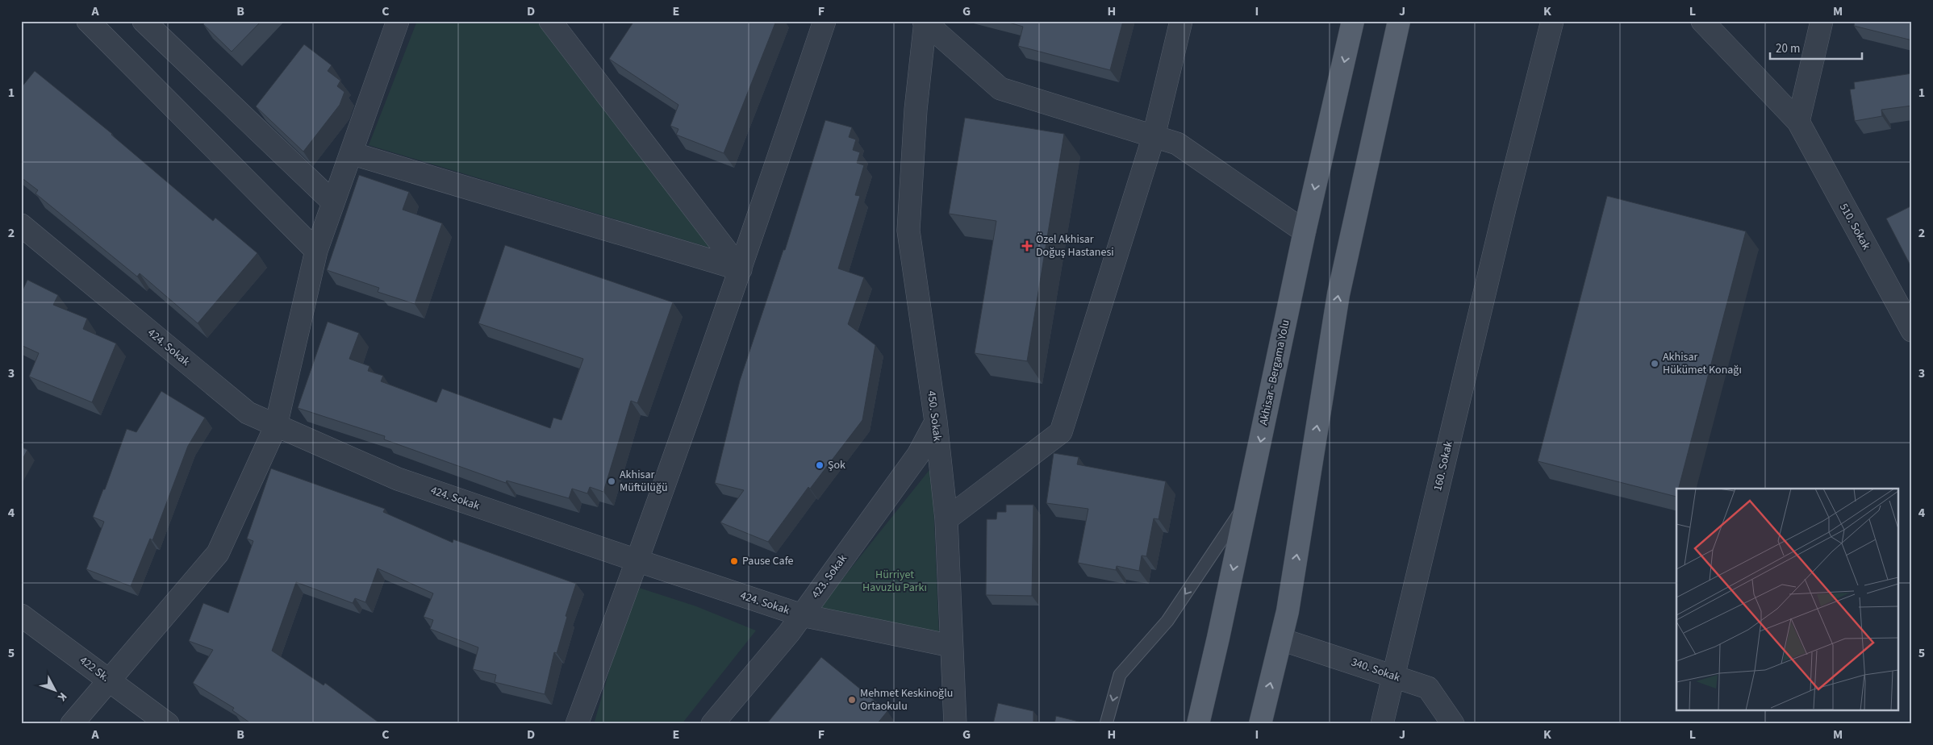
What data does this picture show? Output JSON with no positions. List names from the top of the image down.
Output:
{
  "streets": {
    "main road": ["Akhisar - Bergama Yolu"],
    "street": [
      "510. Sokak",
      "424. Sokak",
      "450. Sokak",
      "160. Sokak",
      "423. Sokak",
      "422 Sk.",
      "340. Sokak"
    ]
  },
  "crossings": [
    ["424. Sokak", "450. Sokak"],
    ["424. Sokak", "423. Sokak"],
    ["450. Sokak", "423. Sokak"],
    ["160. Sokak", "340. Sokak"]
  ],
  "parks": ["Hürriyet Havuzlu Parkı"],
  "places": {
    "health": ["Özel Akhisar Doğuş Hastanesi"],
    "other": [
      "Akhisar Hükümet Konağı",
      "Şok",
      "Akhisar Müftülüğü",
      "Pause Cafe",
      "Mehmet Keskinoğlu Ortaokulu"
    ]
  },
  "scale_bar": "20 m",
  "north": "bottom right",
  "grid": {
    "columns": [
      "A",
      "B",
      "C",
      "D",
      "E",
      "F",
      "G",
      "H",
      "I",
      "J",
      "K",
      "L",
      "M"
    ],
    "rows": [
      "1",
      "2",
      "3",
      "4",
      "5"
    ]
  }
}
